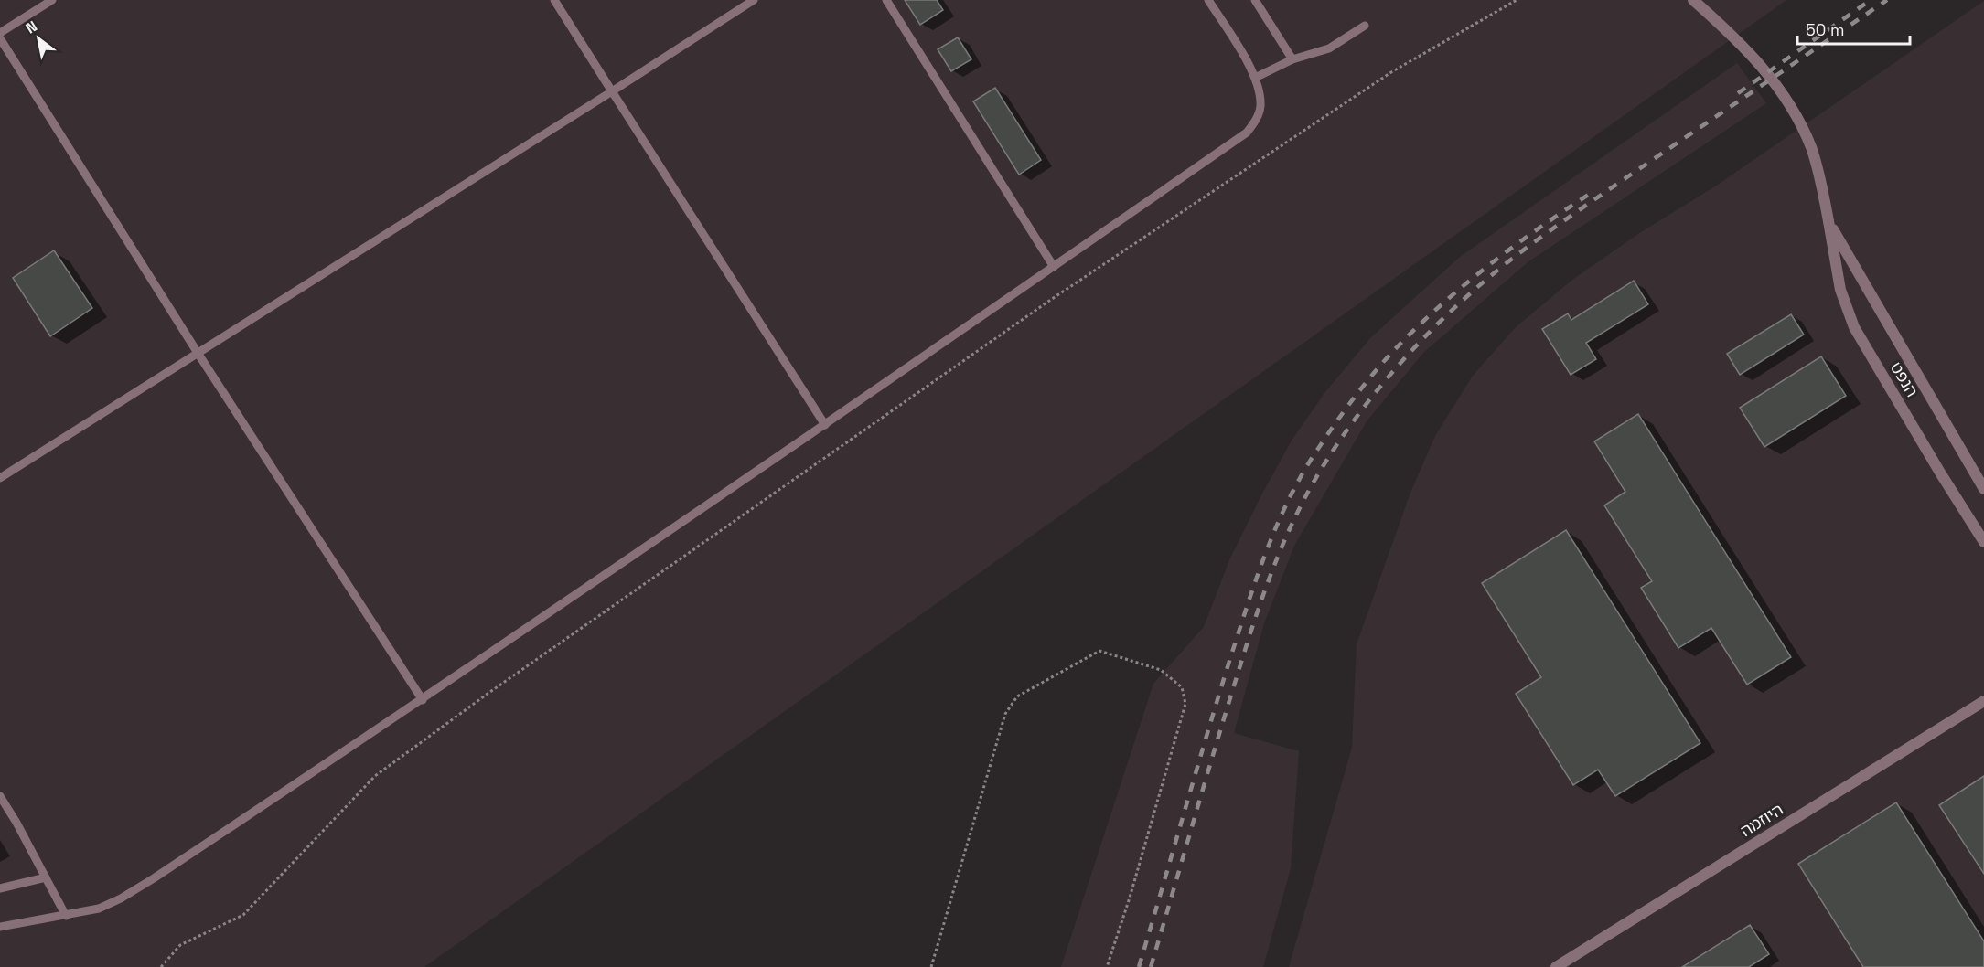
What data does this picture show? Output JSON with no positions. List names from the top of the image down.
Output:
{
  "streets": {
    "street": ["הנפט", "היוזמה"]
  },
  "scale_bar": "50 m",
  "north": "top left"
}
